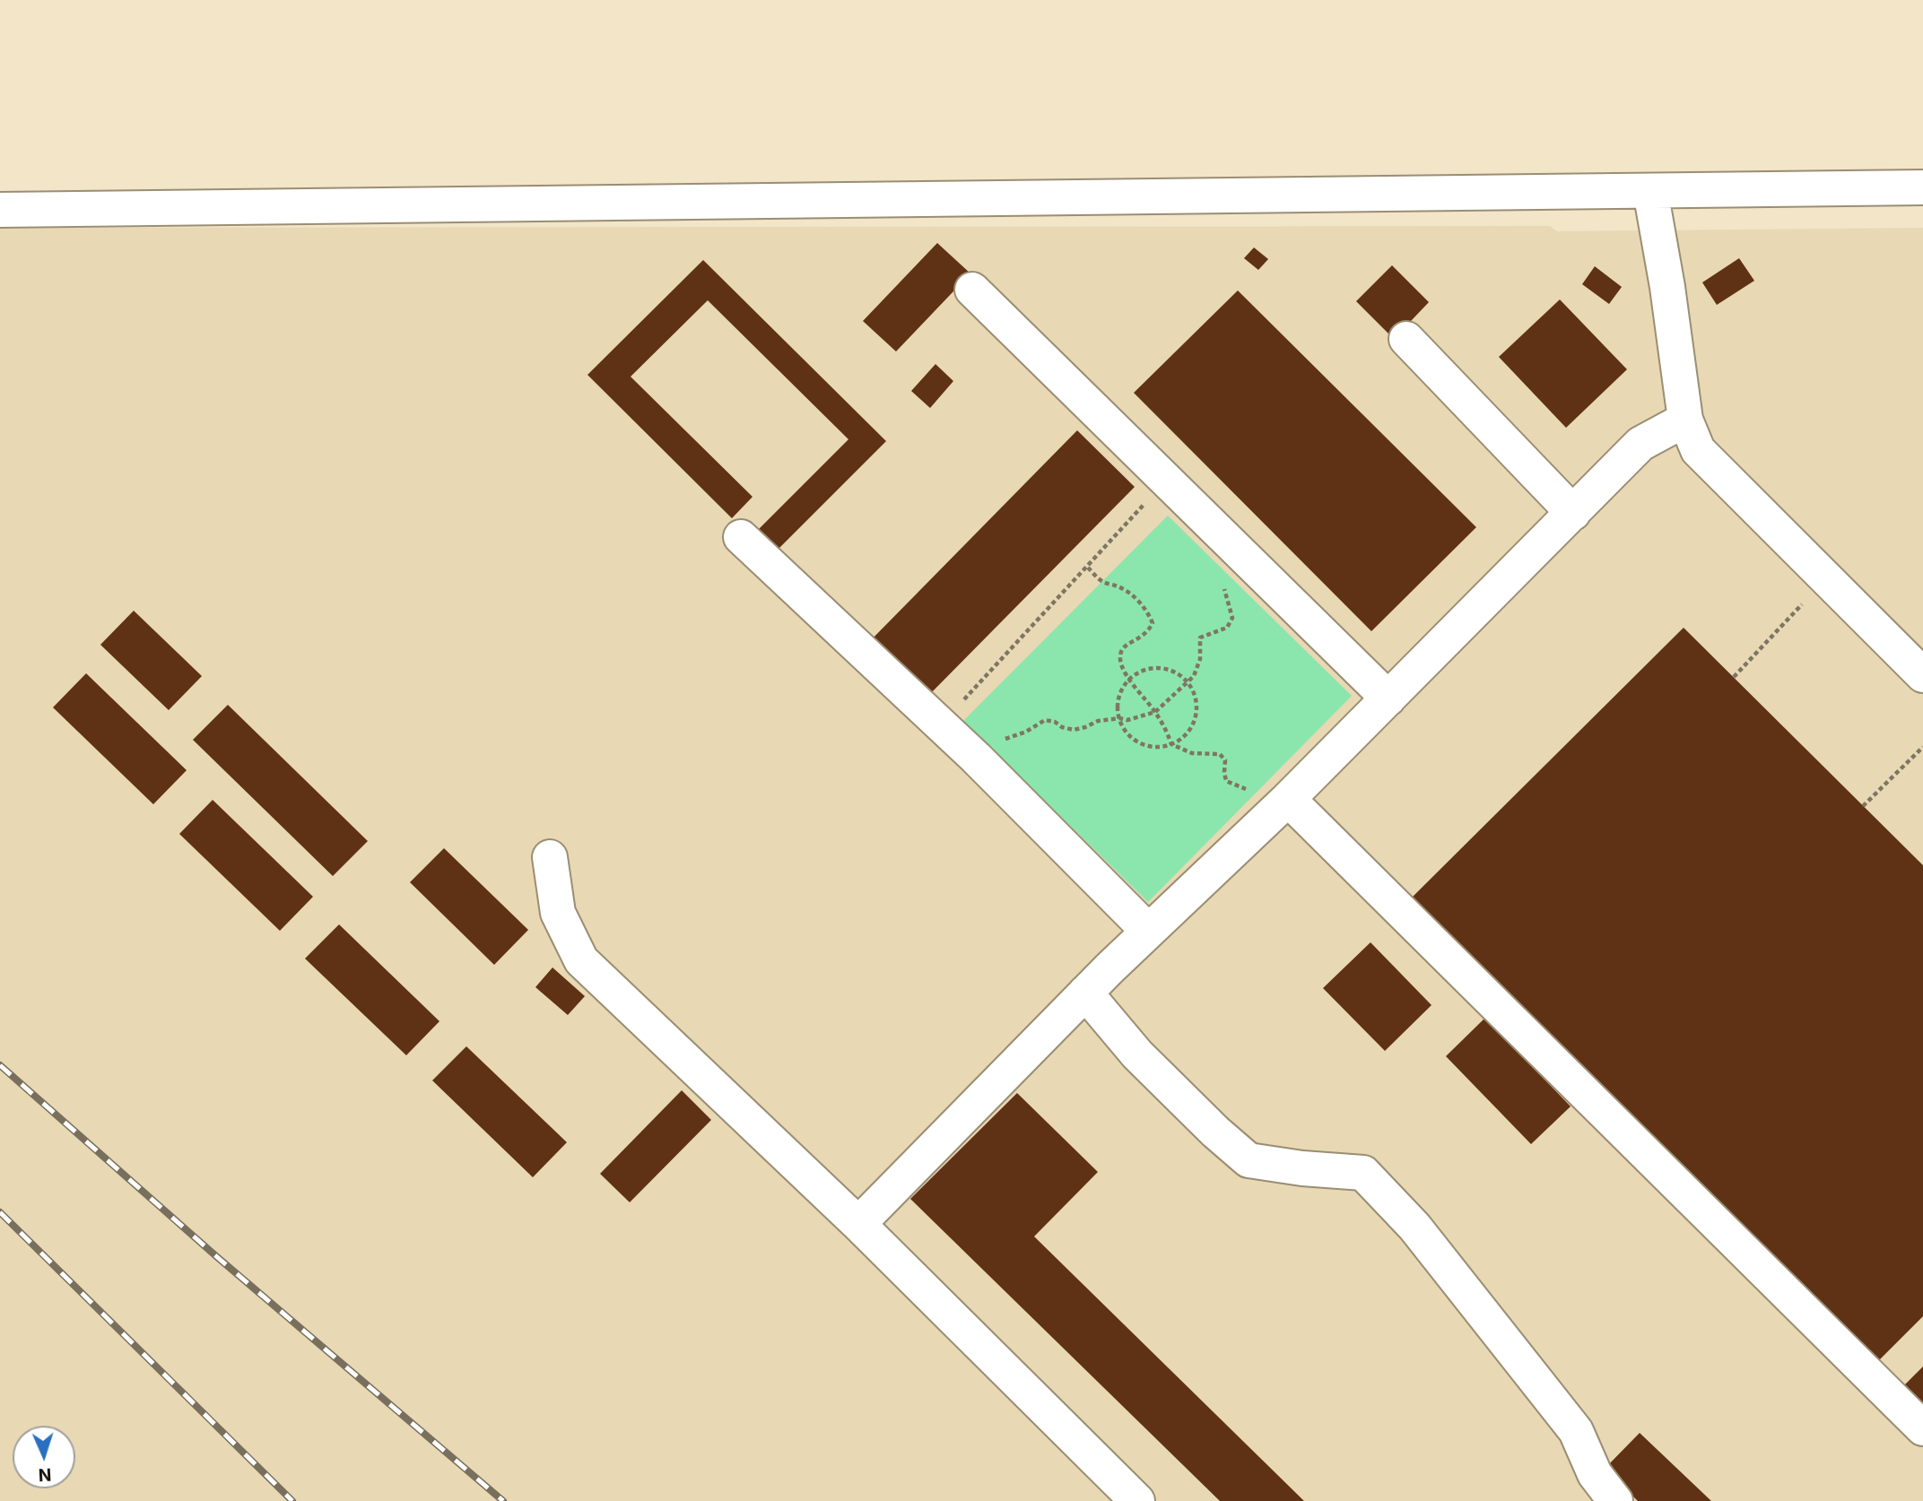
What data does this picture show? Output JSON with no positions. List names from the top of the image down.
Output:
{
  "north": "bottom"
}
